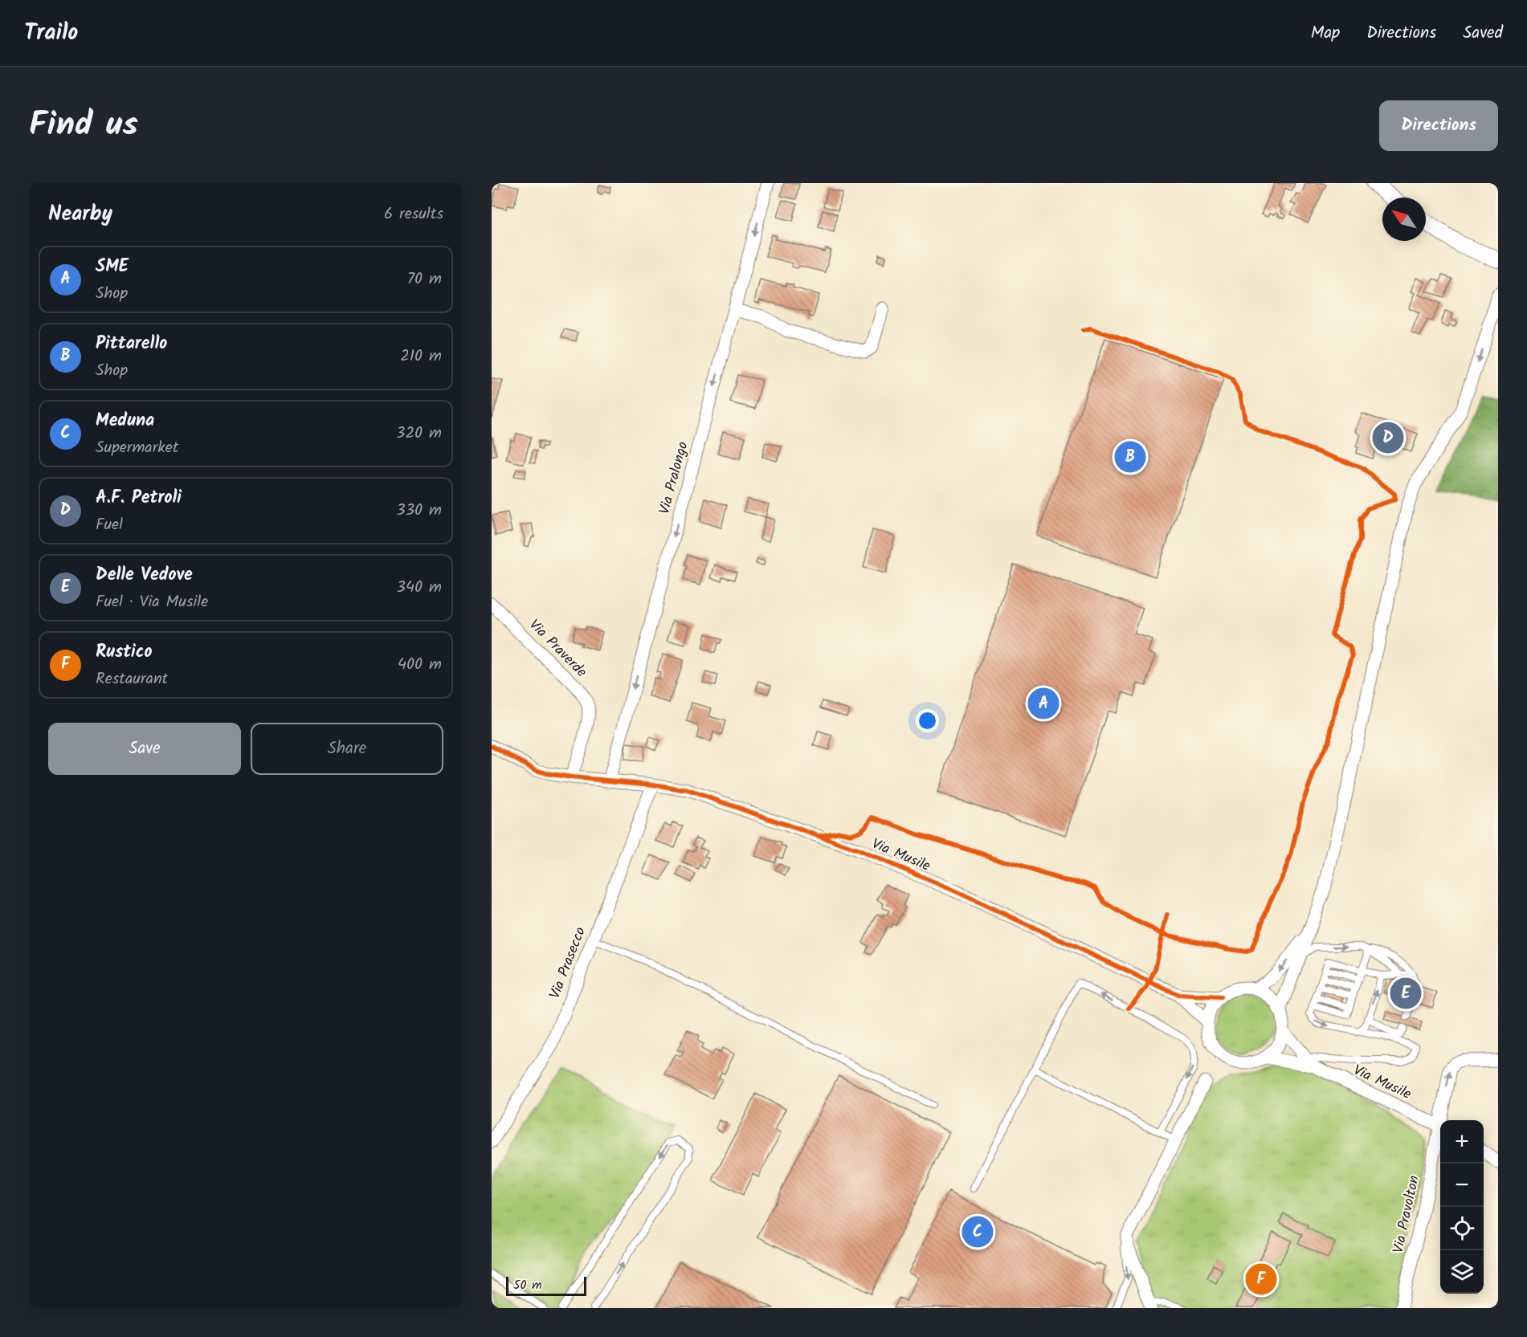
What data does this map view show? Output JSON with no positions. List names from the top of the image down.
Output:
{
  "streets": {
    "street": [
      "Via Pralongo",
      "Via Praverde",
      "Via Musile",
      "Via Prasecco",
      "Via Pravolton"
    ]
  },
  "crossings": [
    ["Via Pralongo", "Via Musile"],
    ["Via Praverde", "Via Musile"],
    ["Via Musile", "Via Prasecco"]
  ],
  "one_way": ["Via Pralongo"],
  "scale_bar": "50 m",
  "north": "top left",
  "page": {
    "header": "Trailo",
    "nav": ["Map", "Directions", "Saved"],
    "title": "Find us",
    "buttons": [
      "Directions",
      ["Save", "Share"]
    ],
    "heading": ["Nearby", "6 results"],
    "list": [
      {
        "mark": "A",
        "name": "SME",
        "note": "Shop",
        "value": "70 m"
      },
      {
        "mark": "B",
        "name": "Pittarello",
        "note": "Shop",
        "value": "210 m"
      },
      {
        "mark": "C",
        "name": "Meduna",
        "note": "Supermarket",
        "value": "320 m"
      },
      {
        "mark": "D",
        "name": "A.F. Petroli",
        "note": "Fuel",
        "value": "330 m"
      },
      {
        "mark": "E",
        "name": "Delle Vedove",
        "note": "Fuel · Via Musile",
        "value": "340 m"
      },
      {
        "mark": "F",
        "name": "Rustico",
        "note": "Restaurant",
        "value": "400 m"
      }
    ],
    "pins": [
      "D",
      "B",
      "A",
      "E",
      "C",
      "F"
    ],
    "map_buttons": ["+", "−"],
    "scale": "50 m"
  }
}
